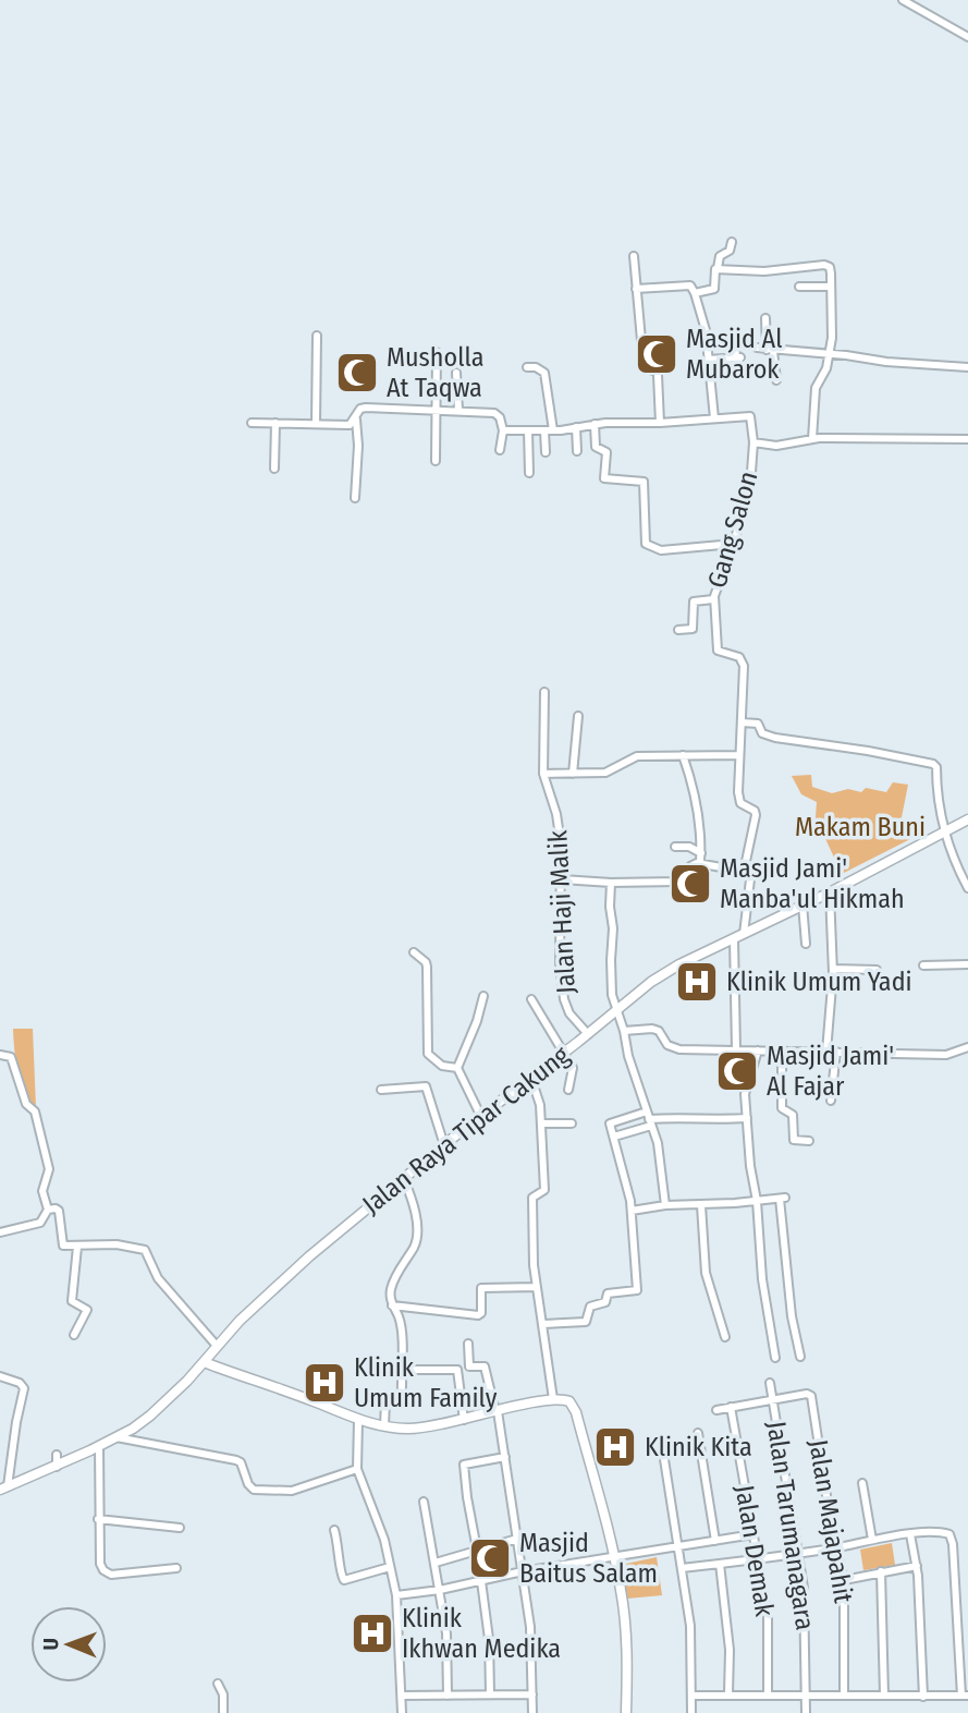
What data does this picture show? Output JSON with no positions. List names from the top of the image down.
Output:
{
  "streets": {
    "street": [
      "Gang Salon",
      "Jalan Haji Malik",
      "Jalan Raya Tipar Cakung",
      "Jalan Majapahit",
      "Jalan Tarumanagara",
      "Jalan Demak"
    ]
  },
  "crossings": [
    ["Gang Salon", "Jalan Raya Tipar Cakung"],
    ["Jalan Haji Malik", "Jalan Raya Tipar Cakung"],
    ["Jalan Majapahit", "Jalan Tarumanagara"]
  ],
  "parks": ["Makam Buni"],
  "places": {
    "mosque": [
      "Masjid Al Mubarok",
      "Musholla At Taqwa",
      "Masjid Jami' Manba'ul Hikmah",
      "Masjid Jami' Al Fajar",
      "Masjid Baitus Salam"
    ],
    "hospital": [
      "Klinik Umum Yadi",
      "Klinik Umum Family",
      "Klinik Kita",
      "Klinik Ikhwan Medika"
    ]
  },
  "north": "left"
}
